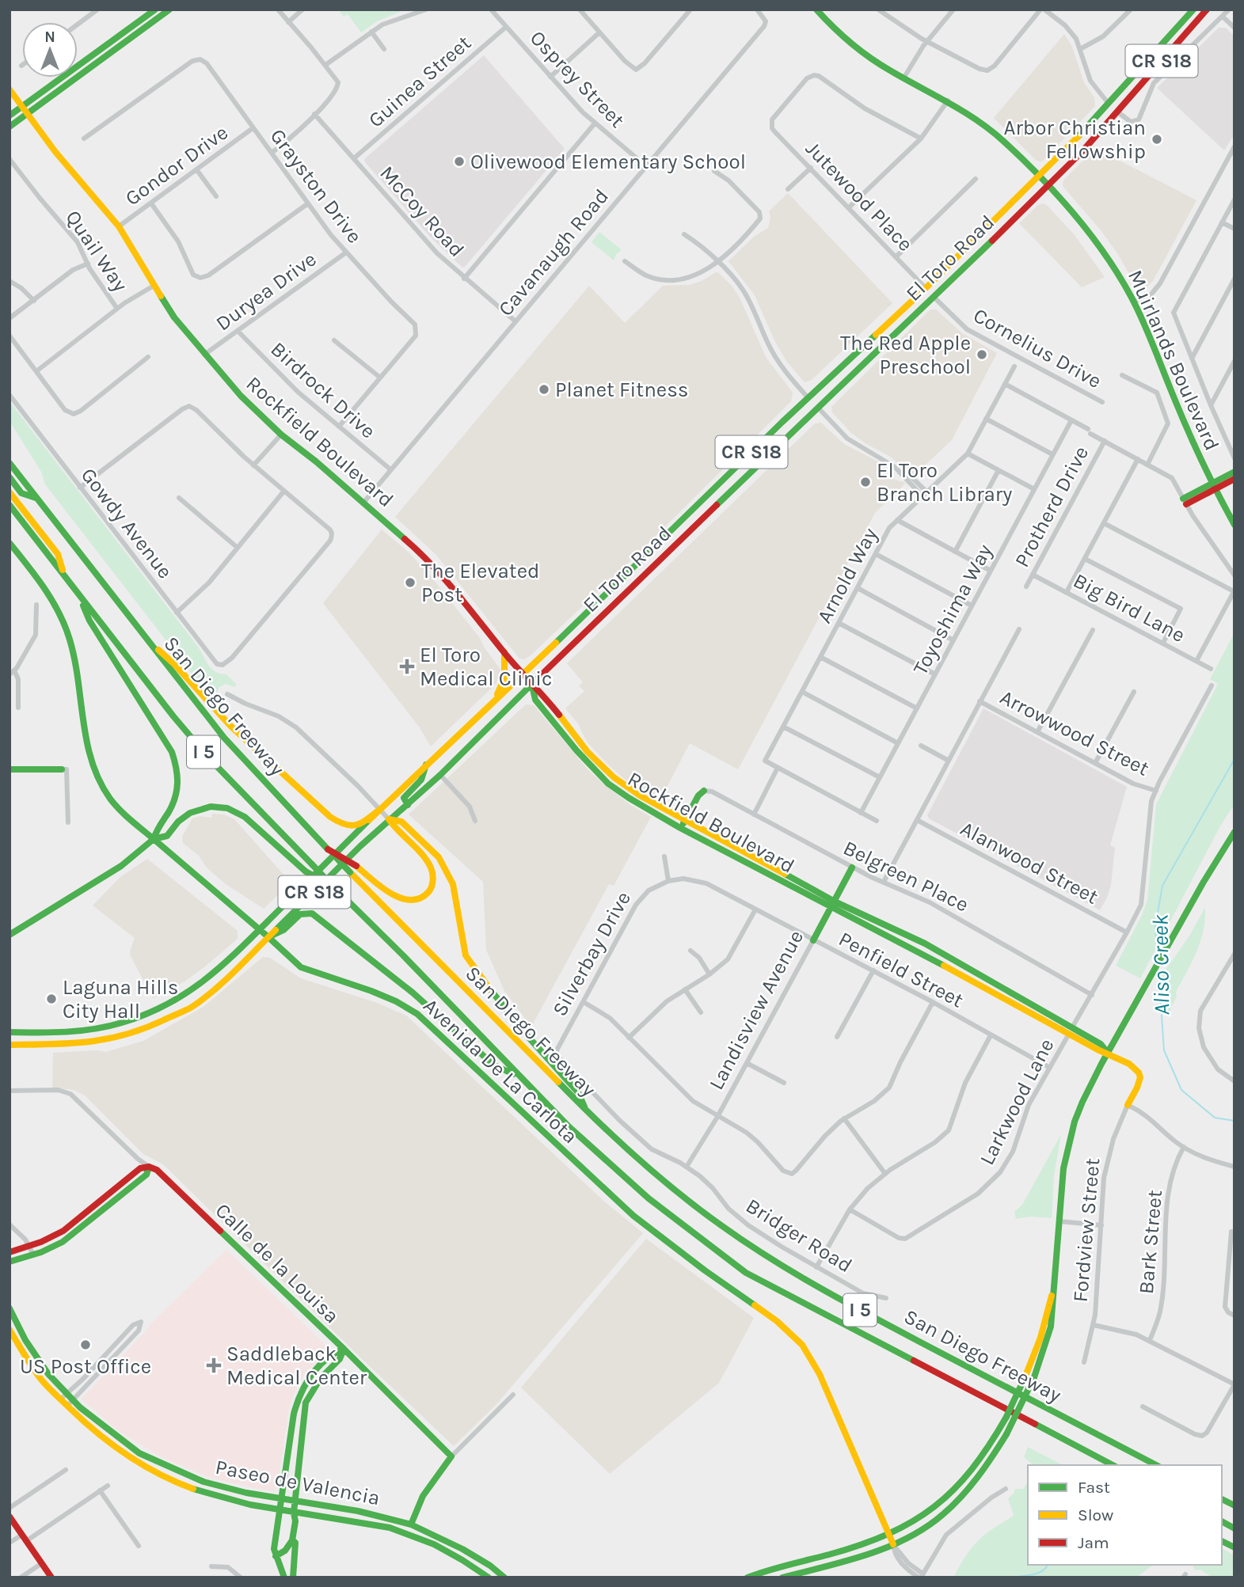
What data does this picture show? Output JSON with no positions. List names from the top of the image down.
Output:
{
  "streets": {
    "main road": [
      "CR S18",
      "El Toro Road",
      "Muirlands Boulevard",
      "Rockfield Boulevard",
      "San Diego Freeway",
      "I 5",
      "Landisview Avenue",
      "Avenida De La Carlota",
      "Fordview Street",
      "Calle de la Louisa",
      "Paseo de Valencia"
    ],
    "street": [
      "Osprey Street",
      "Guinea Street",
      "Gondor Drive",
      "Grayston Drive",
      "Jutewood Place",
      "McCoy Road",
      "Quail Way",
      "Cavanaugh Road",
      "Duryea Drive",
      "Cornelius Drive",
      "Birdrock Drive",
      "Protherd Drive",
      "Gowdy Avenue",
      "Arnold Way",
      "Big Bird Lane",
      "Toyoshima Way",
      "Arrowwood Street",
      "Alanwood Street",
      "Belgreen Place",
      "Silverbay Drive",
      "Penfield Street",
      "Larkwood Lane",
      "Bridger Road",
      "Bark Street"
    ]
  },
  "crossings": [
    ["Osprey Street", "Guinea Street"],
    ["Osprey Street", "Cavanaugh Road"],
    ["Guinea Street", "McCoy Road"],
    ["Gondor Drive", "Grayston Drive"],
    ["Gondor Drive", "Rockfield Boulevard"],
    ["Grayston Drive", "Duryea Drive"],
    ["Jutewood Place", "El Toro Road"],
    ["McCoy Road", "Cavanaugh Road"],
    ["Cavanaugh Road", "Birdrock Drive"],
    ["Cavanaugh Road", "Rockfield Boulevard"],
    ["El Toro Road", "Cornelius Drive"],
    ["El Toro Road", "Muirlands Boulevard"],
    ["El Toro Road", "Rockfield Boulevard"],
    ["El Toro Road", "Avenida De La Carlota"],
    ["Duryea Drive", "Birdrock Drive"],
    ["Duryea Drive", "Rockfield Boulevard"],
    ["Rockfield Boulevard", "Landisview Avenue"],
    ["Rockfield Boulevard", "Larkwood Lane"],
    ["Rockfield Boulevard", "Fordview Street"],
    ["Protherd Drive", "Big Bird Lane"],
    ["Arrowwood Street", "Larkwood Lane"],
    ["Alanwood Street", "Larkwood Lane"],
    ["Belgreen Place", "Landisview Avenue"],
    ["Belgreen Place", "Larkwood Lane"],
    ["Silverbay Drive", "Penfield Street"],
    ["Silverbay Drive", "Bridger Road"],
    ["Penfield Street", "Landisview Avenue"],
    ["Penfield Street", "Larkwood Lane"],
    ["Landisview Avenue", "Bridger Road"]
  ],
  "water": ["Aliso Creek"],
  "places": {
    "other": [
      "Arbor Christian Fellowship",
      "Olivewood Elementary School",
      "The Red Apple Preschool",
      "Planet Fitness",
      "El Toro Branch Library",
      "The Elevated Post",
      "Laguna Hills City Hall",
      "US Post Office"
    ],
    "health": ["El Toro Medical Clinic", "Saddleback Medical Center"]
  },
  "legend": ["Fast", "Slow", "Jam"],
  "north": "top"
}
